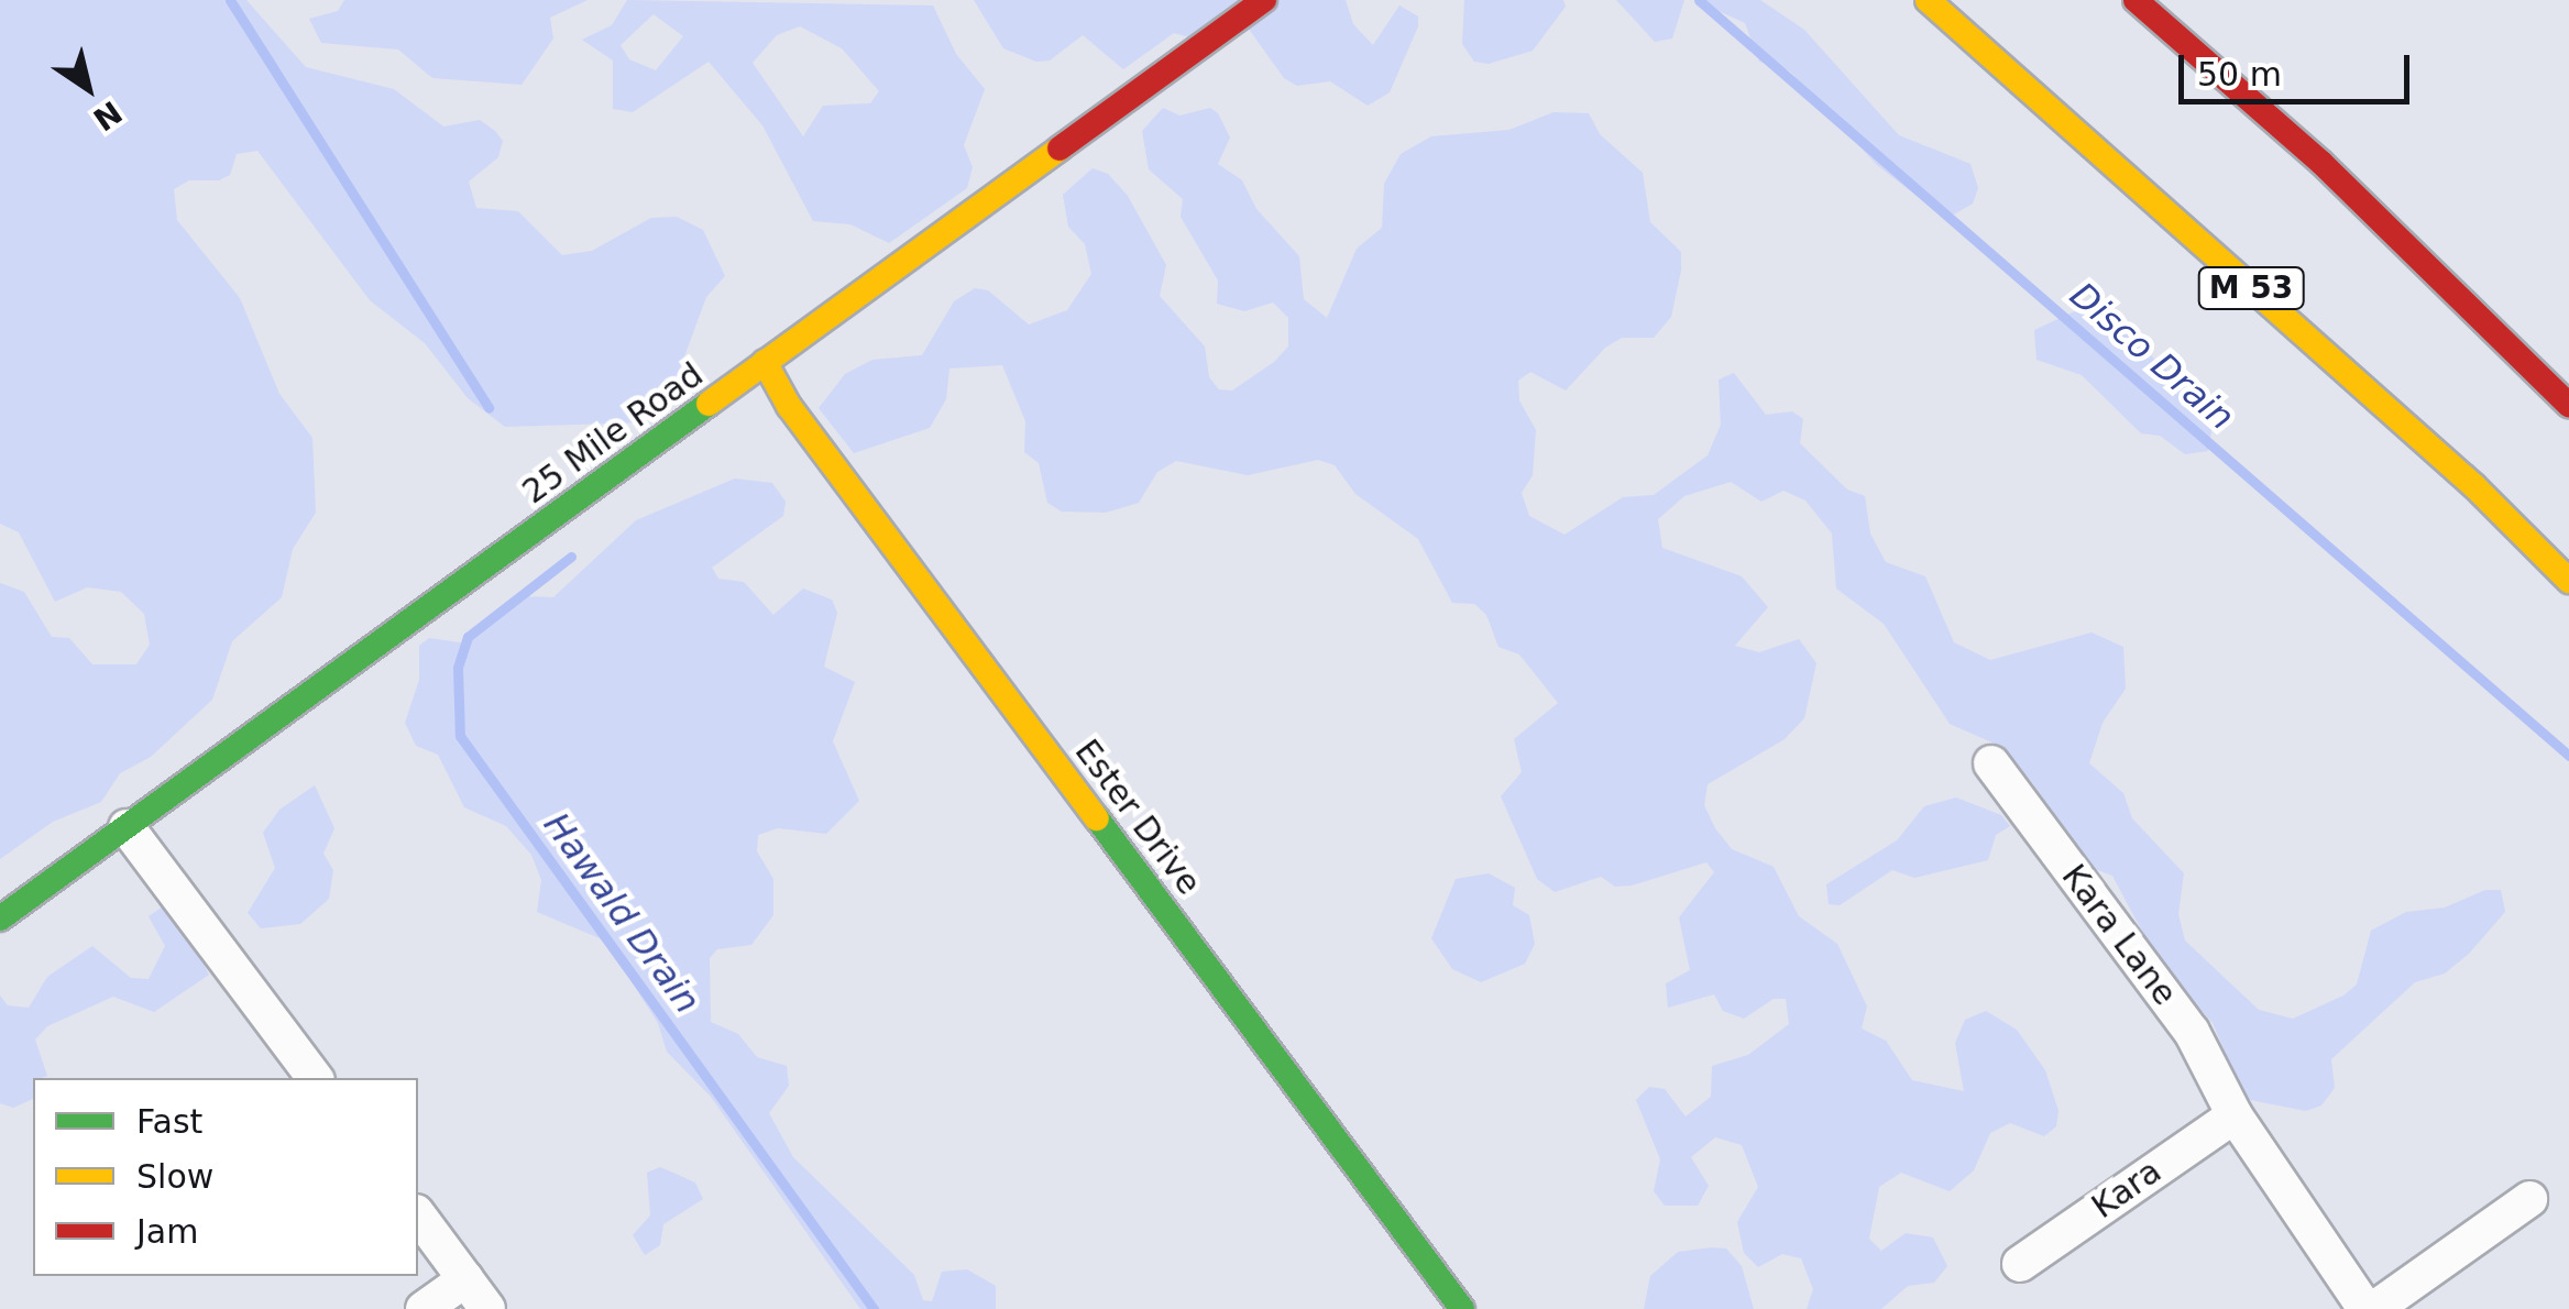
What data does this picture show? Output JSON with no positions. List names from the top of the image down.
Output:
{
  "streets": {
    "main road": ["M 53", "25 Mile Road", "Ester Drive"],
    "street": ["Kara Lane", "Kara"]
  },
  "crossings": [
    ["25 Mile Road", "Ester Drive"],
    ["Kara Lane", "Kara"]
  ],
  "water": ["Disco Drain", "Hawald Drain"],
  "legend": ["Fast", "Slow", "Jam"],
  "scale_bar": "50 m",
  "north": "bottom right"
}
